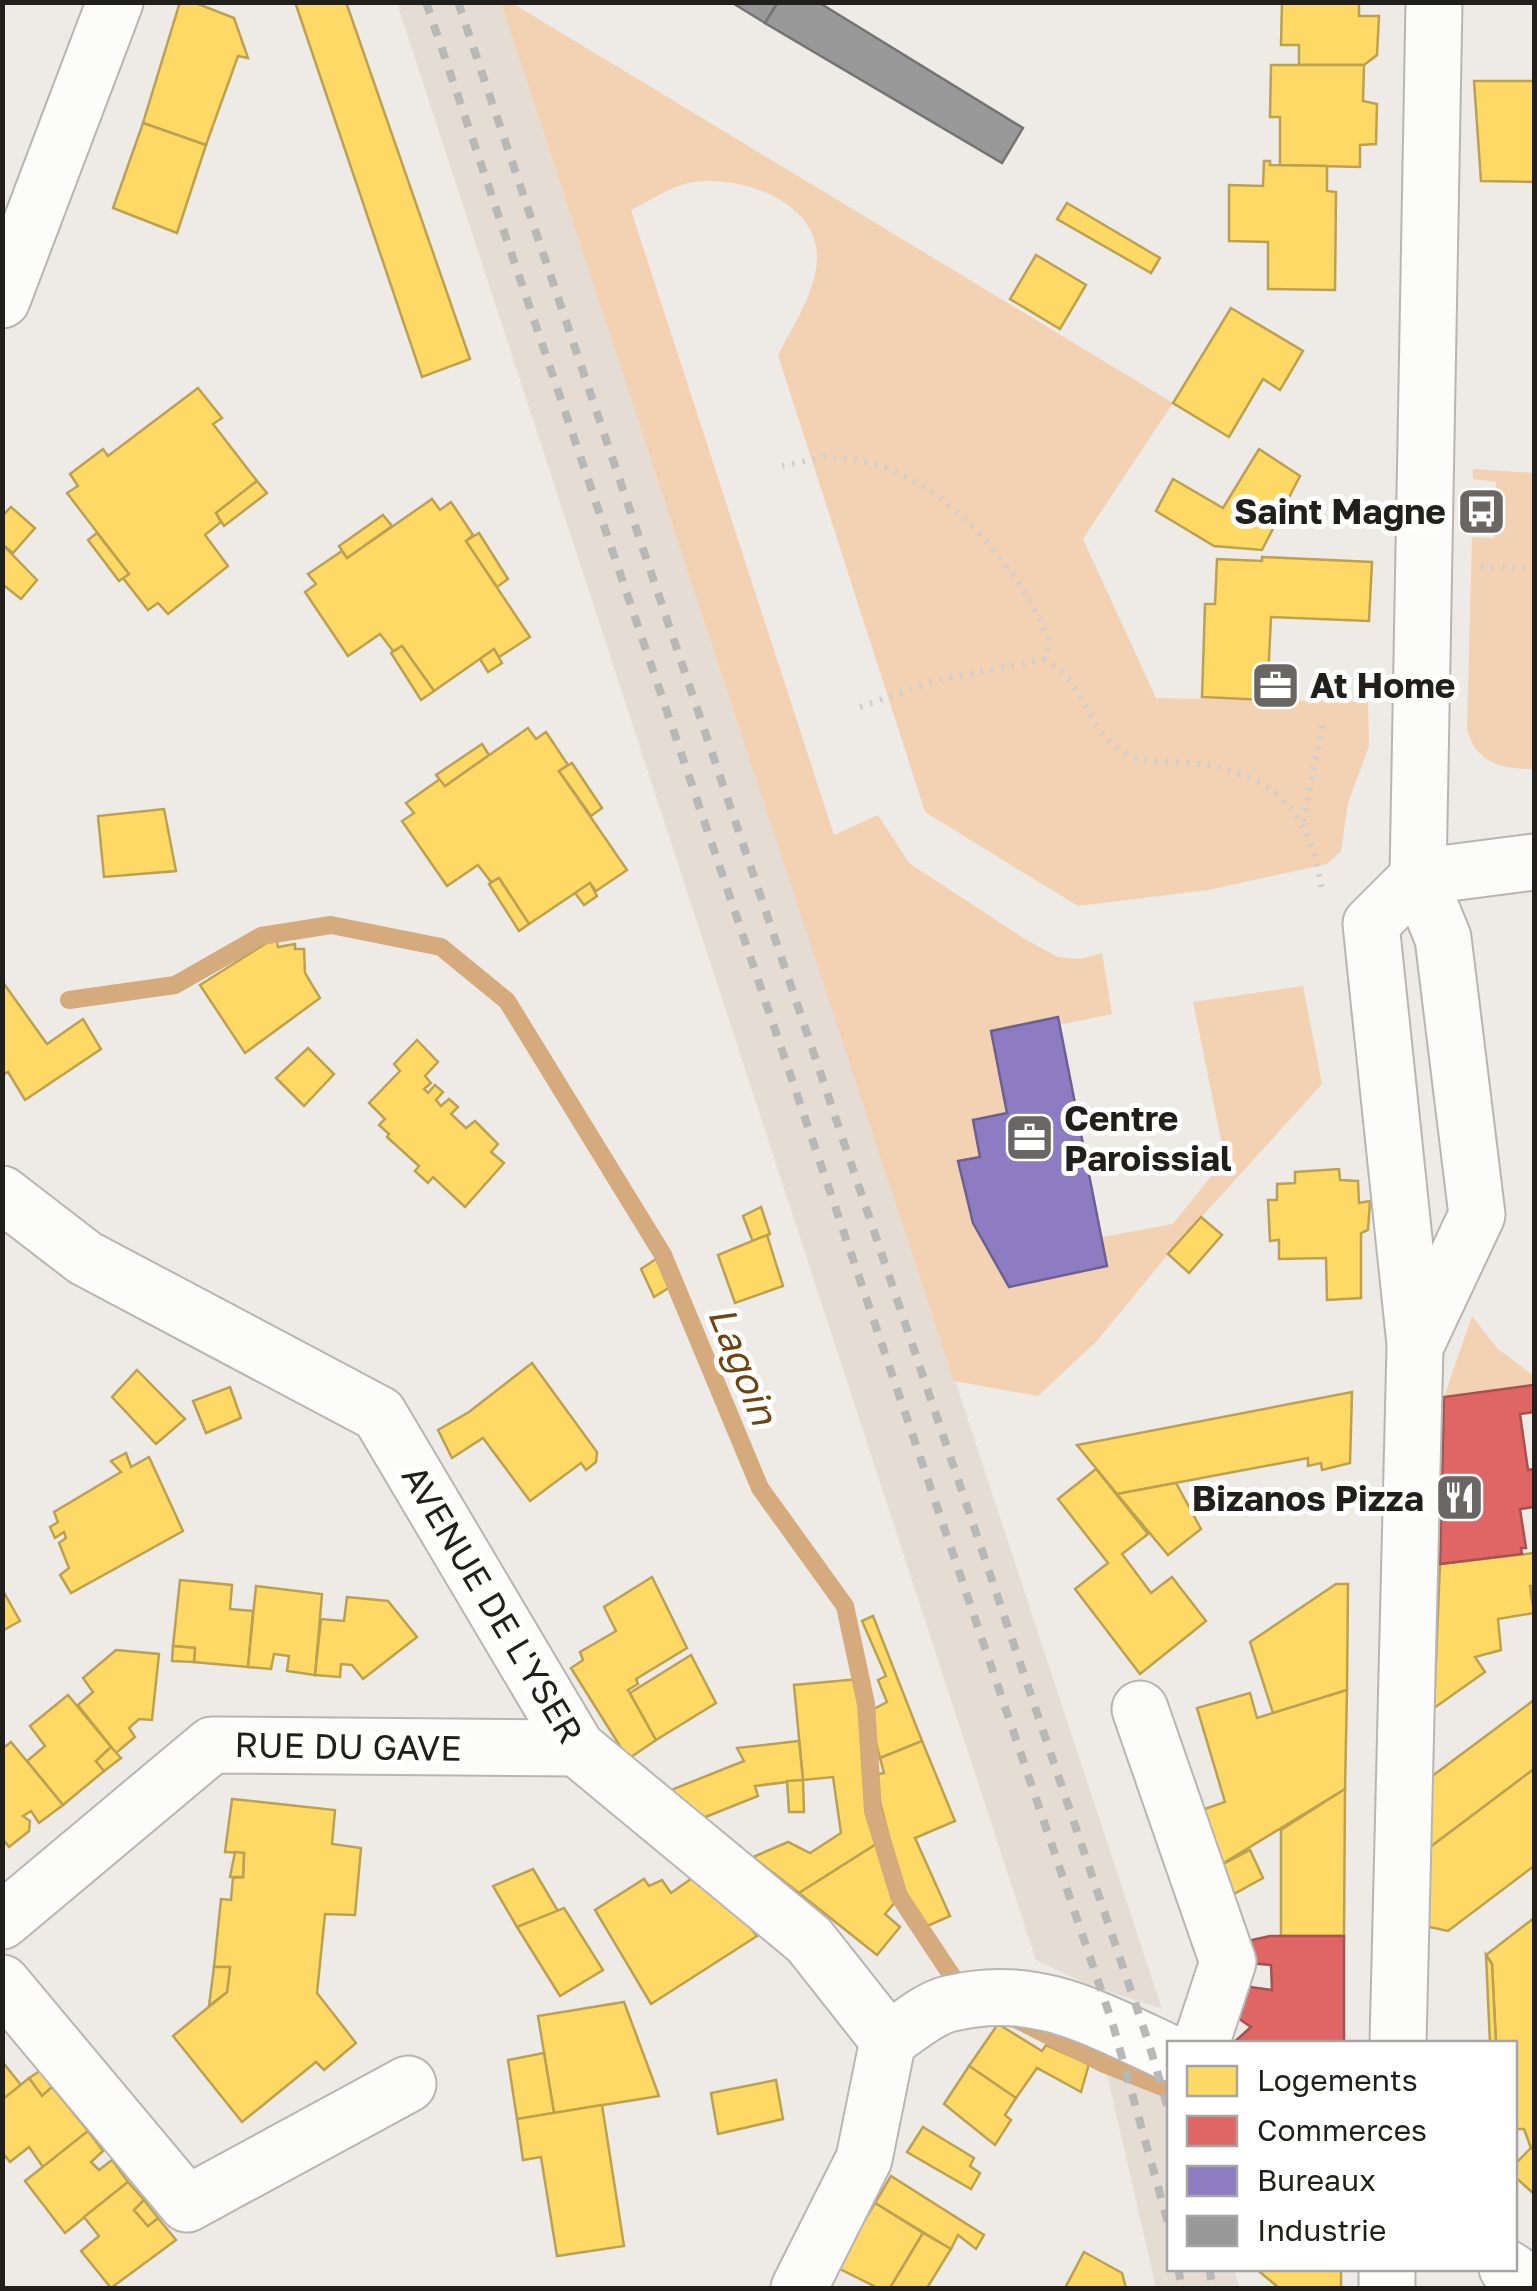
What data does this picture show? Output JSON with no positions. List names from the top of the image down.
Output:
{
  "streets": {
    "street": ["AVENUE DE L'YSER", "RUE DU GAVE"]
  },
  "crossings": [
    ["AVENUE DE L'YSER", "RUE DU GAVE"]
  ],
  "water": ["Lagoin"],
  "places": {
    "bus stop": ["Saint Magne"],
    "office": ["At Home", "Centre Paroissial"],
    "restaurant": ["Bizanos Pizza"]
  },
  "legend": [
    "Logements",
    "Commerces",
    "Bureaux",
    "Industrie"
  ]
}
